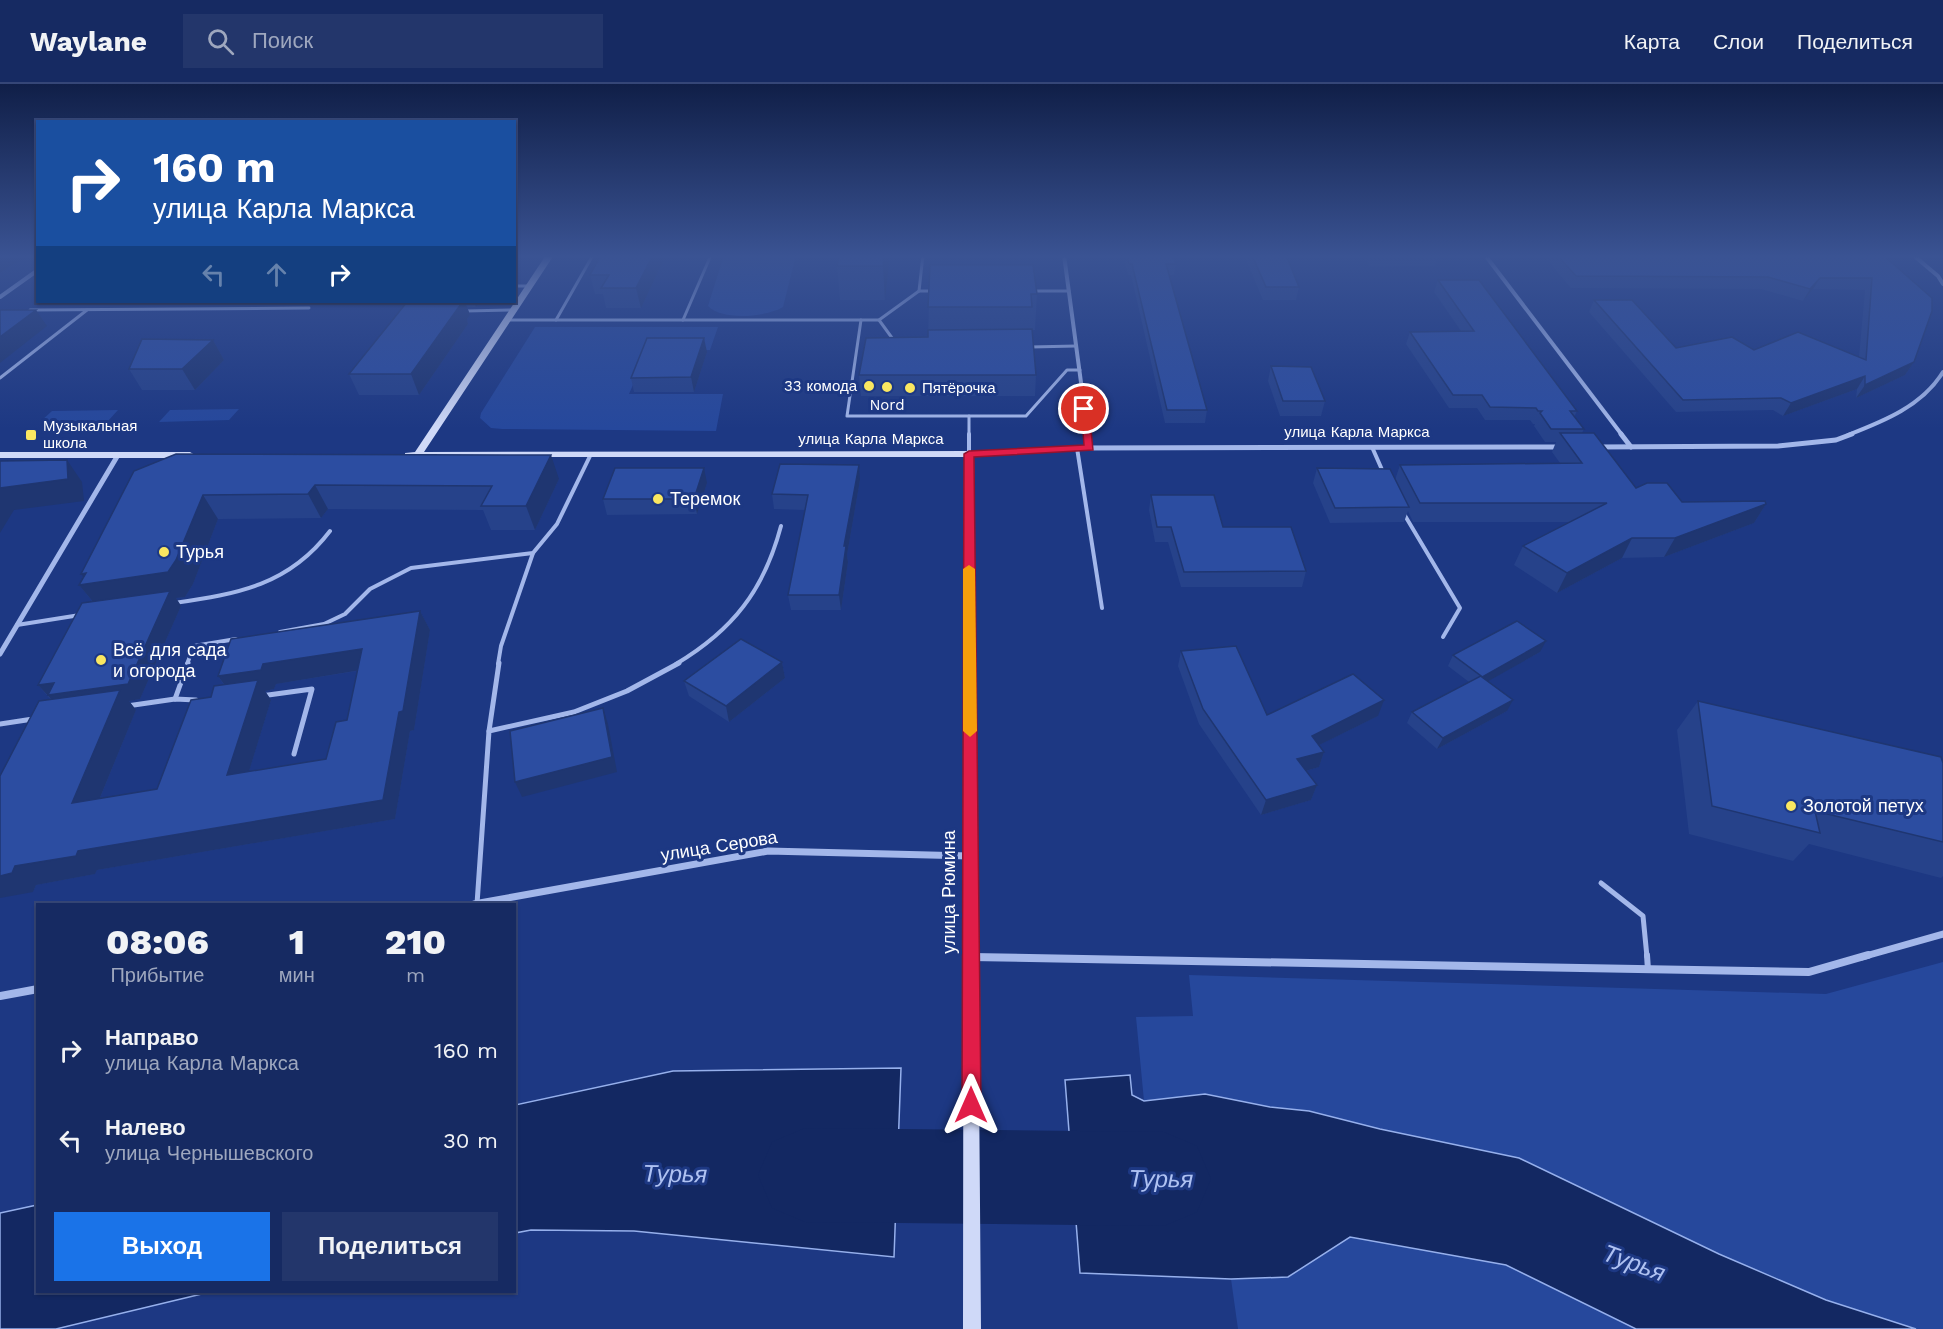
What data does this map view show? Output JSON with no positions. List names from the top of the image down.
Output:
{
  "streets": {
    "main road": ["улица Карла Маркса", "улица Рюмина"],
    "street": ["улица Серова"]
  },
  "crossings": [
    ["улица Карла Маркса", "улица Рюмина"],
    ["улица Серова", "улица Рюмина"]
  ],
  "water": ["Турья"],
  "places": {
    "other": [
      "33 комода",
      "Nord",
      "Пятёрочка",
      "Теремок",
      "Турья",
      "Всё для сада и огорода",
      "Золотой петух"
    ],
    "transit": ["Музыкальная школа"]
  },
  "page": {
    "header": "Waylane",
    "search": "Поиск",
    "nav": ["Карта", "Слои", "Поделиться"],
    "turn": ["160 m", "улица Карла Маркса"],
    "eta": [
      "08:06",
      "Прибытие",
      "1",
      "мин",
      "210",
      "m"
    ],
    "list": [
      {
        "name": "Направо",
        "note": "улица Карла Маркса",
        "value": "160 m"
      },
      {
        "name": "Налево",
        "note": "улица Чернышевского",
        "value": "30 m"
      }
    ],
    "buttons": ["Выход", "Поделиться"]
  }
}
